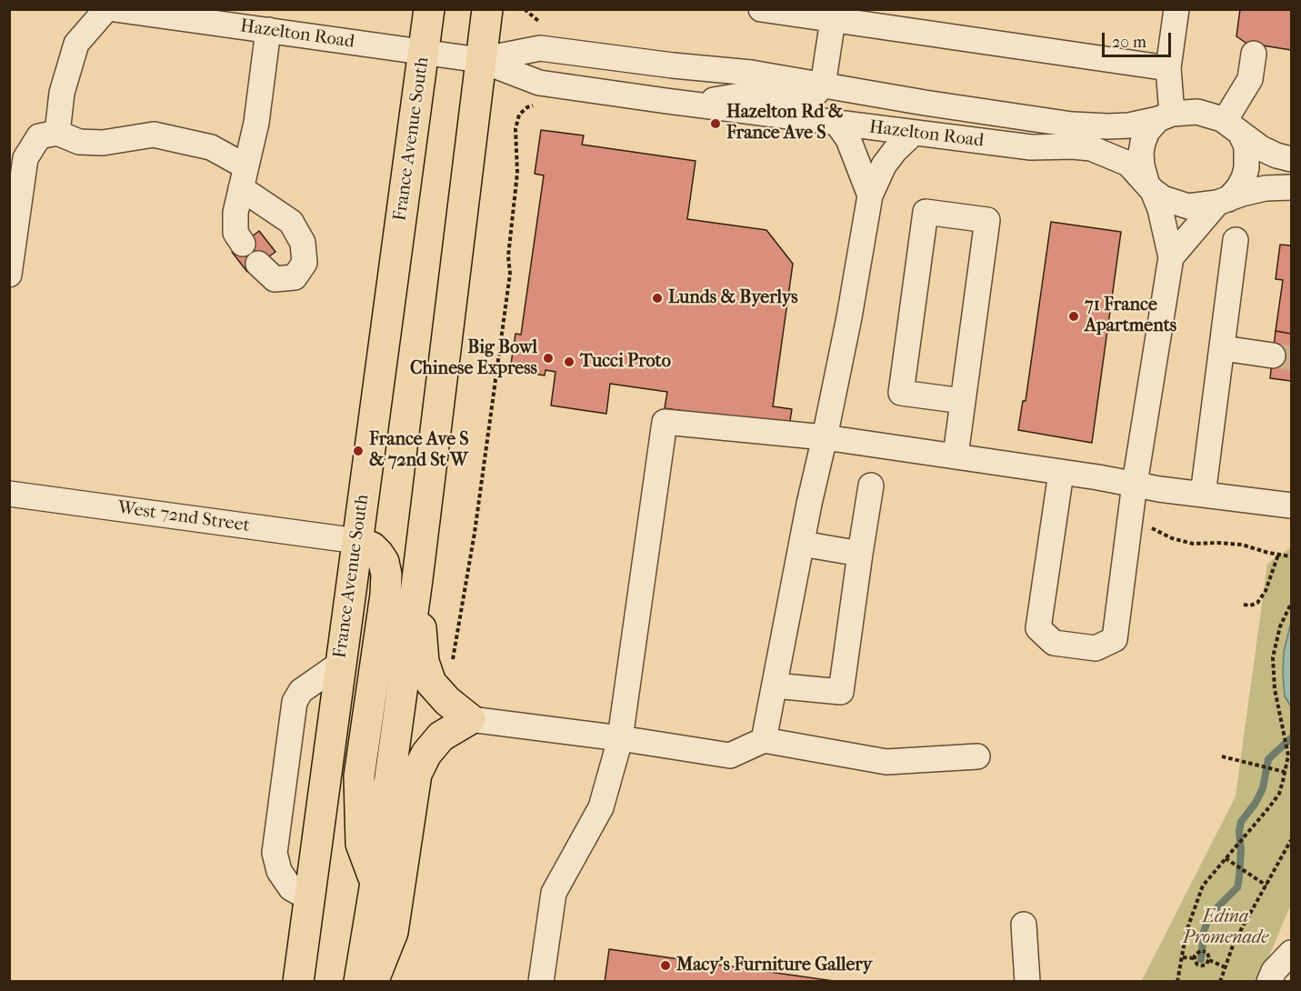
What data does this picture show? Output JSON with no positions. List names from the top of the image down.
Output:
{
  "streets": {
    "main road": ["France Avenue South"],
    "street": ["Hazelton Road", "West 72nd Street"]
  },
  "crossings": [
    ["Hazelton Road", "France Avenue South"],
    ["France Avenue South", "West 72nd Street"]
  ],
  "parks": ["Edina Promenade"],
  "places": [
    "Hazelton Rd & France Ave S",
    "Lunds & Byerlys",
    "71 France Apartments",
    "Big Bowl Chinese Express",
    "Tucci Proto",
    "France Ave S & 72nd St W",
    "Macy's Furniture Gallery"
  ],
  "scale_bar": "20 m"
}
